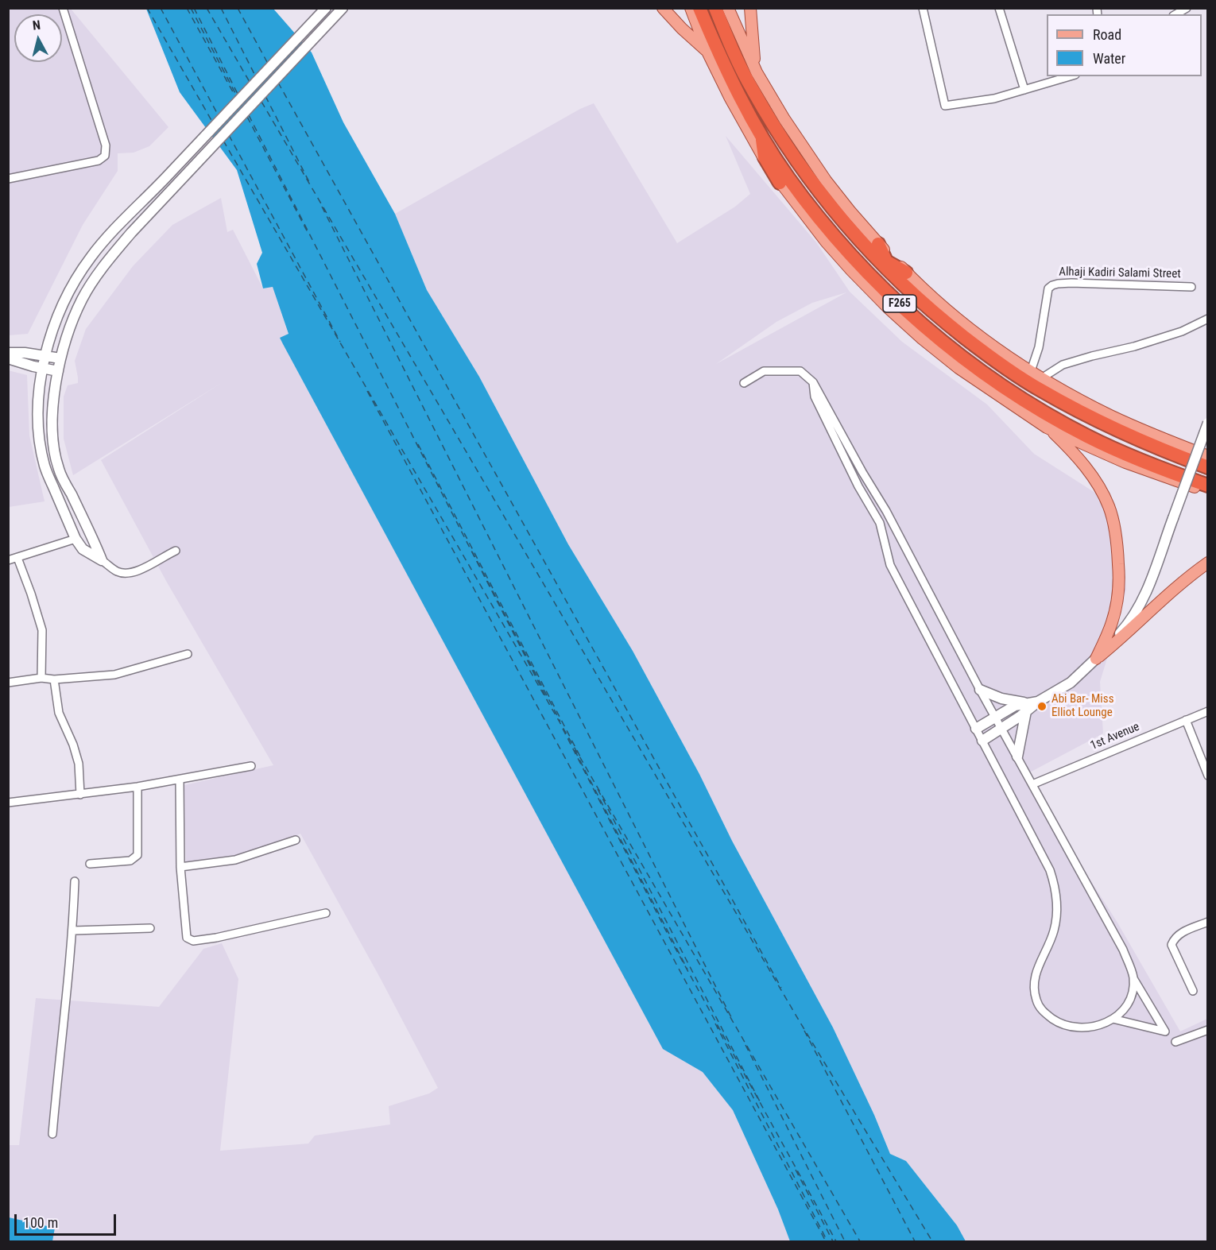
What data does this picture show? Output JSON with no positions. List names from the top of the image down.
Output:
{
  "streets": {
    "highway": ["F265"],
    "street": ["Alhaji Kadiri Salami Street", "1st Avenue"]
  },
  "places": ["Abi Bar- Miss Elliot Lounge"],
  "legend": ["Road", "Water"],
  "scale_bar": "100 m",
  "north": "top"
}
